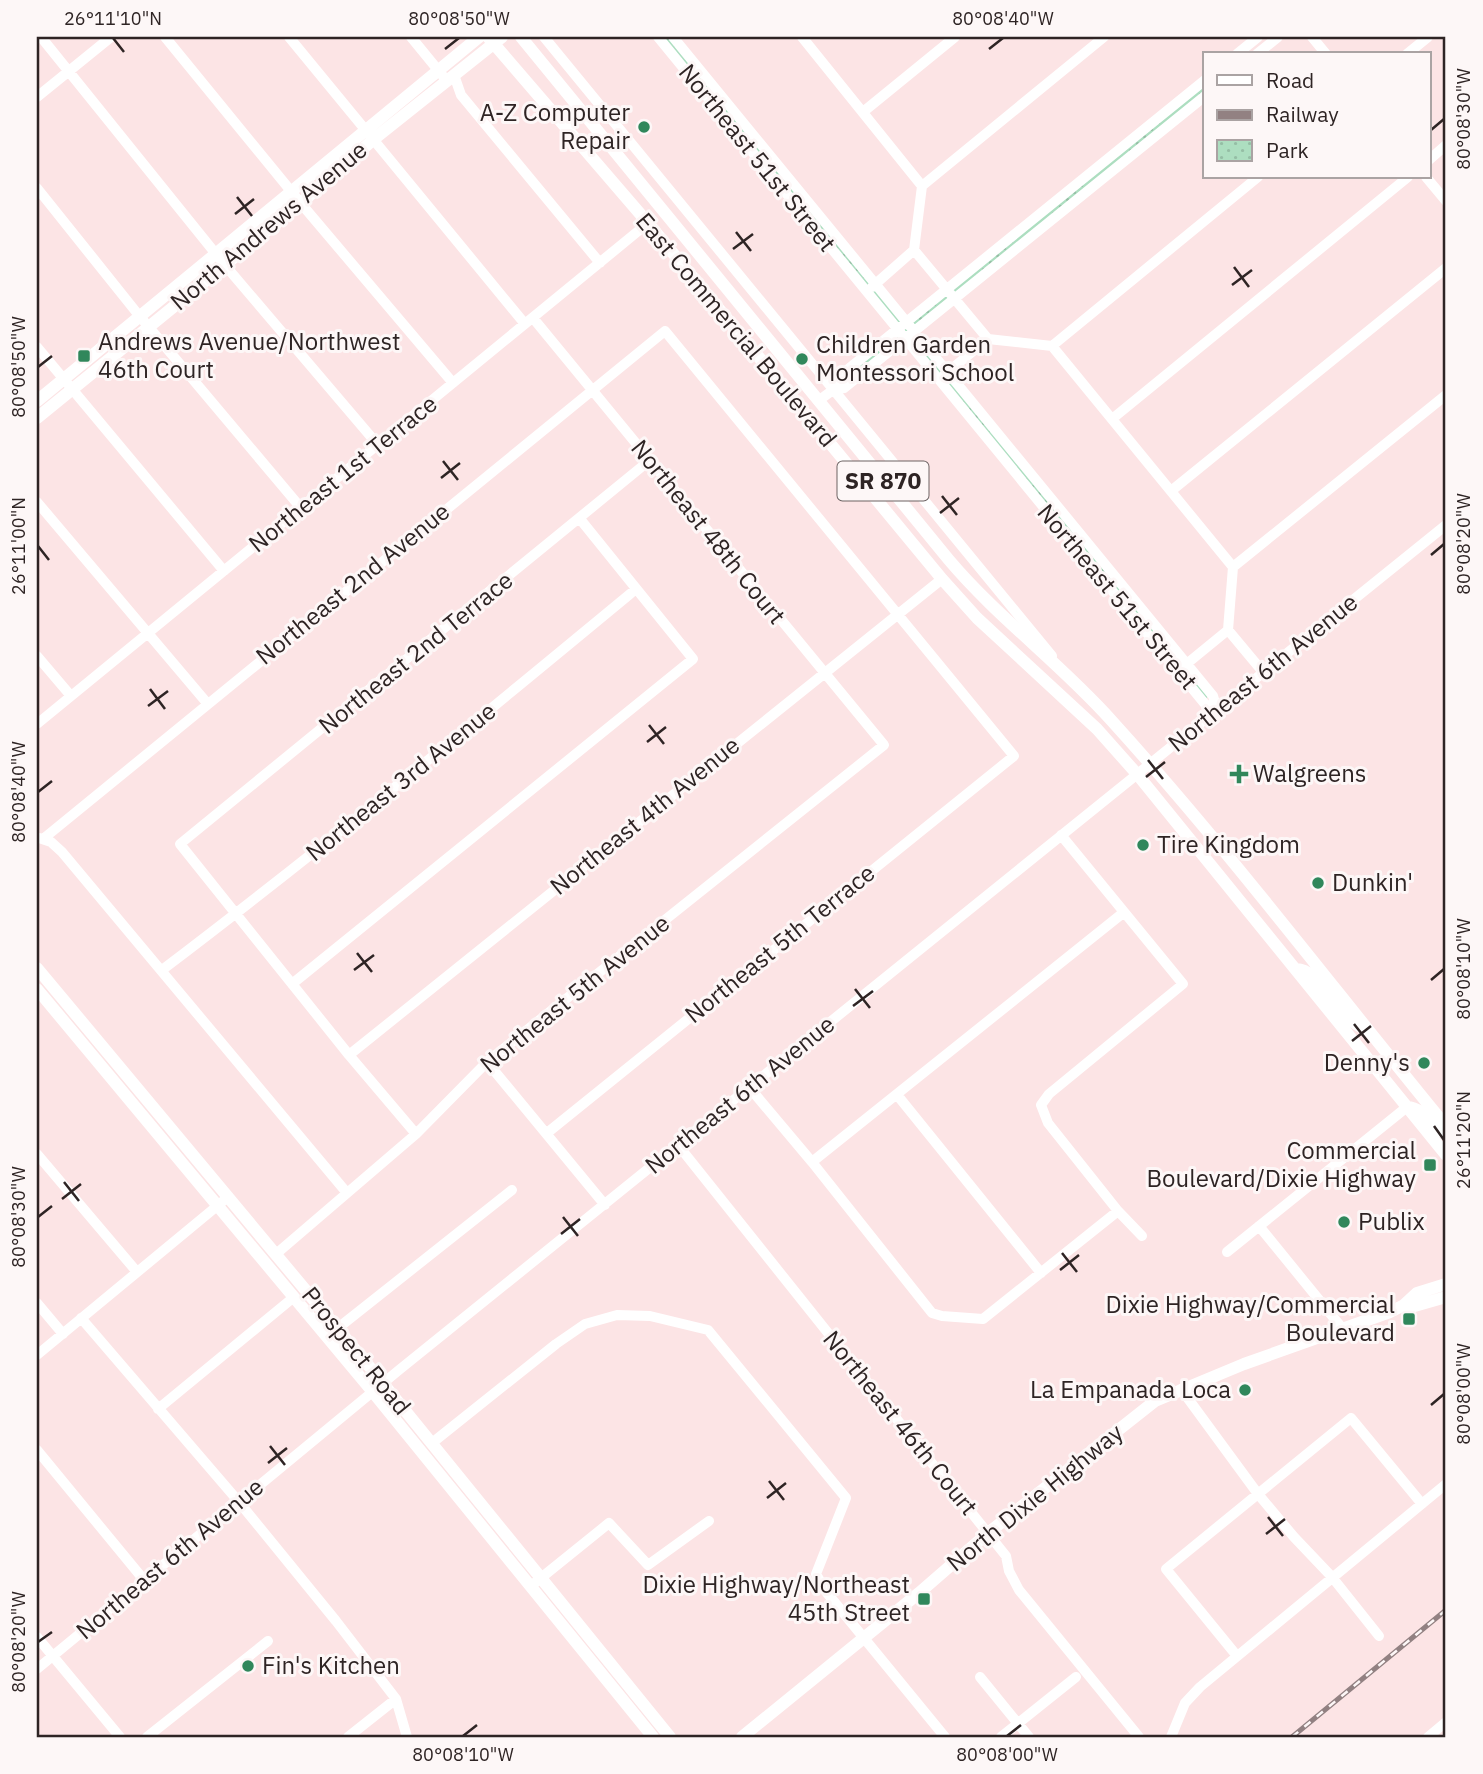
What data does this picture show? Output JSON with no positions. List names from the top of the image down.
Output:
{
  "streets": {
    "main road": [
      "North Andrews Avenue",
      "East Commercial Boulevard",
      "SR 870",
      "Prospect Road",
      "North Dixie Highway"
    ],
    "street": [
      "Northeast 51st Street",
      "Northeast 1st Terrace",
      "Northeast 48th Court",
      "Northeast 2nd Avenue",
      "Northeast 2nd Terrace",
      "Northeast 6th Avenue",
      "Northeast 3rd Avenue",
      "Northeast 4th Avenue",
      "Northeast 5th Terrace",
      "Northeast 5th Avenue",
      "Northeast 46th Court"
    ]
  },
  "crossings": [
    ["Northeast 51st Street", "Northeast 6th Avenue"],
    ["North Andrews Avenue", "East Commercial Boulevard"],
    ["North Andrews Avenue", "Northeast 48th Court"],
    ["East Commercial Boulevard", "Northeast 1st Terrace"],
    ["East Commercial Boulevard", "Northeast 6th Avenue"],
    ["East Commercial Boulevard", "Northeast 4th Avenue"],
    ["Northeast 1st Terrace", "Northeast 48th Court"],
    ["Northeast 48th Court", "Northeast 2nd Avenue"],
    ["Northeast 48th Court", "Northeast 2nd Terrace"],
    ["Northeast 48th Court", "Northeast 4th Avenue"],
    ["Northeast 48th Court", "Northeast 5th Avenue"],
    ["Northeast 2nd Avenue", "Northeast 4th Avenue"],
    ["Northeast 2nd Avenue", "Northeast 5th Terrace"],
    ["Northeast 2nd Terrace", "Northeast 3rd Avenue"],
    ["Northeast 6th Avenue", "Prospect Road"],
    ["Northeast 6th Avenue", "Northeast 46th Court"],
    ["Northeast 4th Avenue", "Northeast 5th Terrace"],
    ["Northeast 5th Avenue", "Prospect Road"],
    ["Northeast 46th Court", "North Dixie Highway"]
  ],
  "places": {
    "other": [
      "A-Z Computer Repair",
      "Children Garden Montessori School",
      "Tire Kingdom",
      "Dunkin'",
      "Denny's",
      "Publix",
      "La Empanada Loca",
      "Fin's Kitchen"
    ],
    "transit": [
      "Andrews Avenue/Northwest 46th Court",
      "Commercial Boulevard/Dixie Highway",
      "Dixie Highway/Commercial Boulevard",
      "Dixie Highway/Northeast 45th Street"
    ],
    "health": ["Walgreens"]
  },
  "legend": ["Road", "Railway", "Park"],
  "coordinates": [
    "26°11'10\"N",
    "80°08'50\"W",
    "80°08'40\"W",
    "80°08'30\"W",
    "80°08'20\"W",
    "26°11'00\"N",
    "80°08'10\"W",
    "26°11'20\"N",
    "80°08'00\"W"
  ]
}
